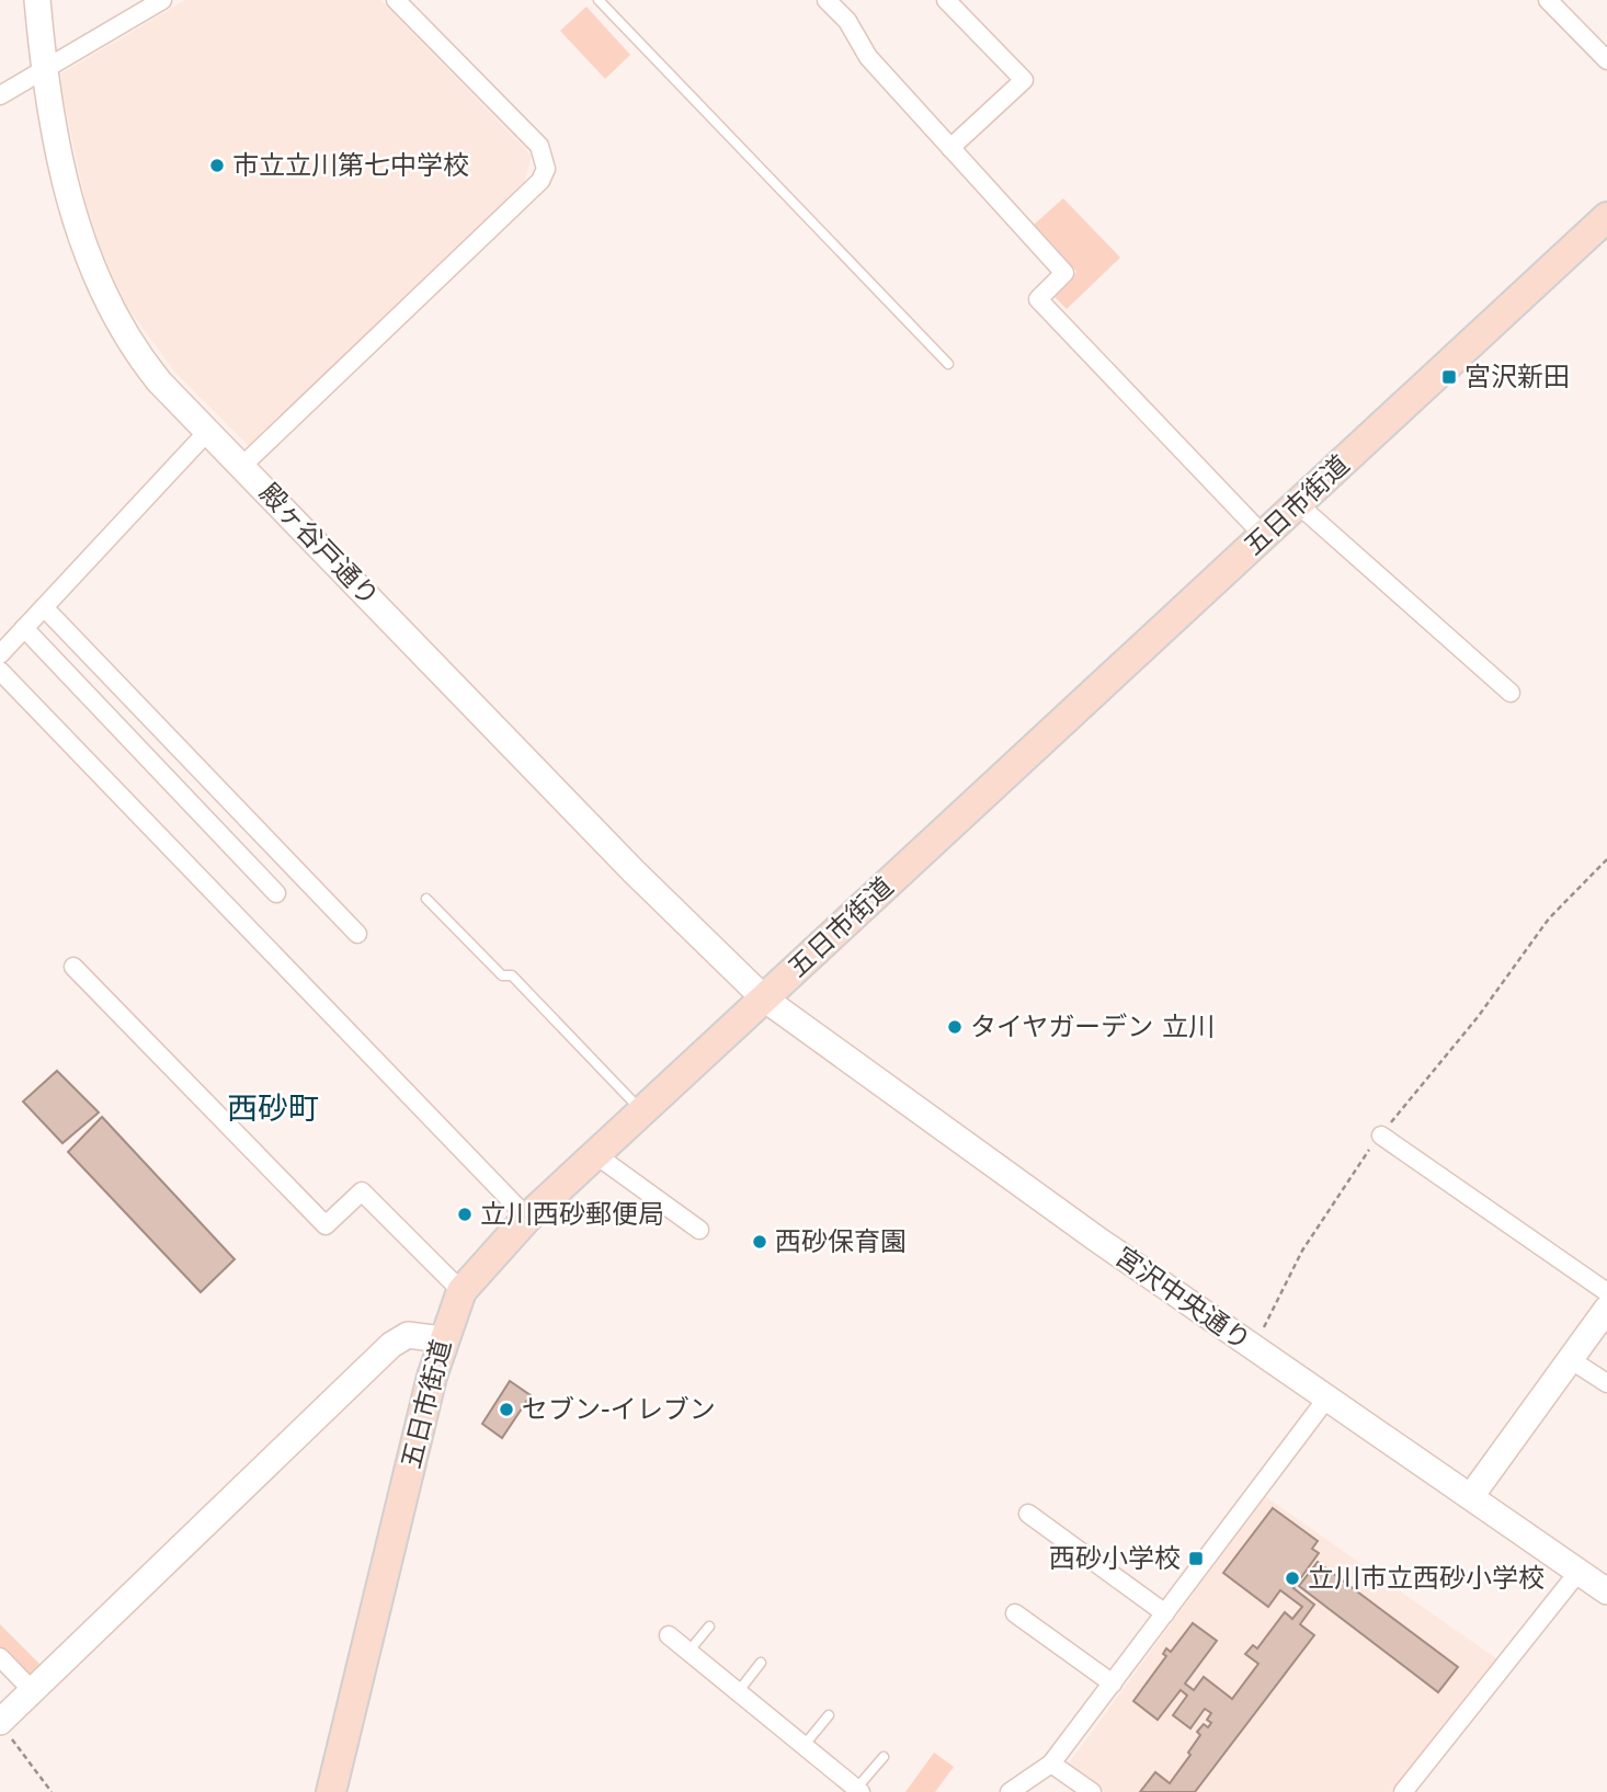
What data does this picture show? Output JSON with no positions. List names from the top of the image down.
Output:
{
  "streets": {
    "main road": ["五日市街道"],
    "street": ["殿ヶ谷戸通り", "宮沢中央通り"]
  },
  "crossings": [
    ["五日市街道", "殿ヶ谷戸通り"],
    ["五日市街道", "宮沢中央通り"],
    ["殿ヶ谷戸通り", "宮沢中央通り"]
  ],
  "districts": ["西砂町"],
  "places": {
    "other": [
      "市立立川第七中学校",
      "タイヤガーデン 立川",
      "立川西砂郵便局",
      "西砂保育園",
      "セブン-イレブン",
      "立川市立西砂小学校"
    ],
    "transit": ["宮沢新田", "西砂小学校"]
  }
}
